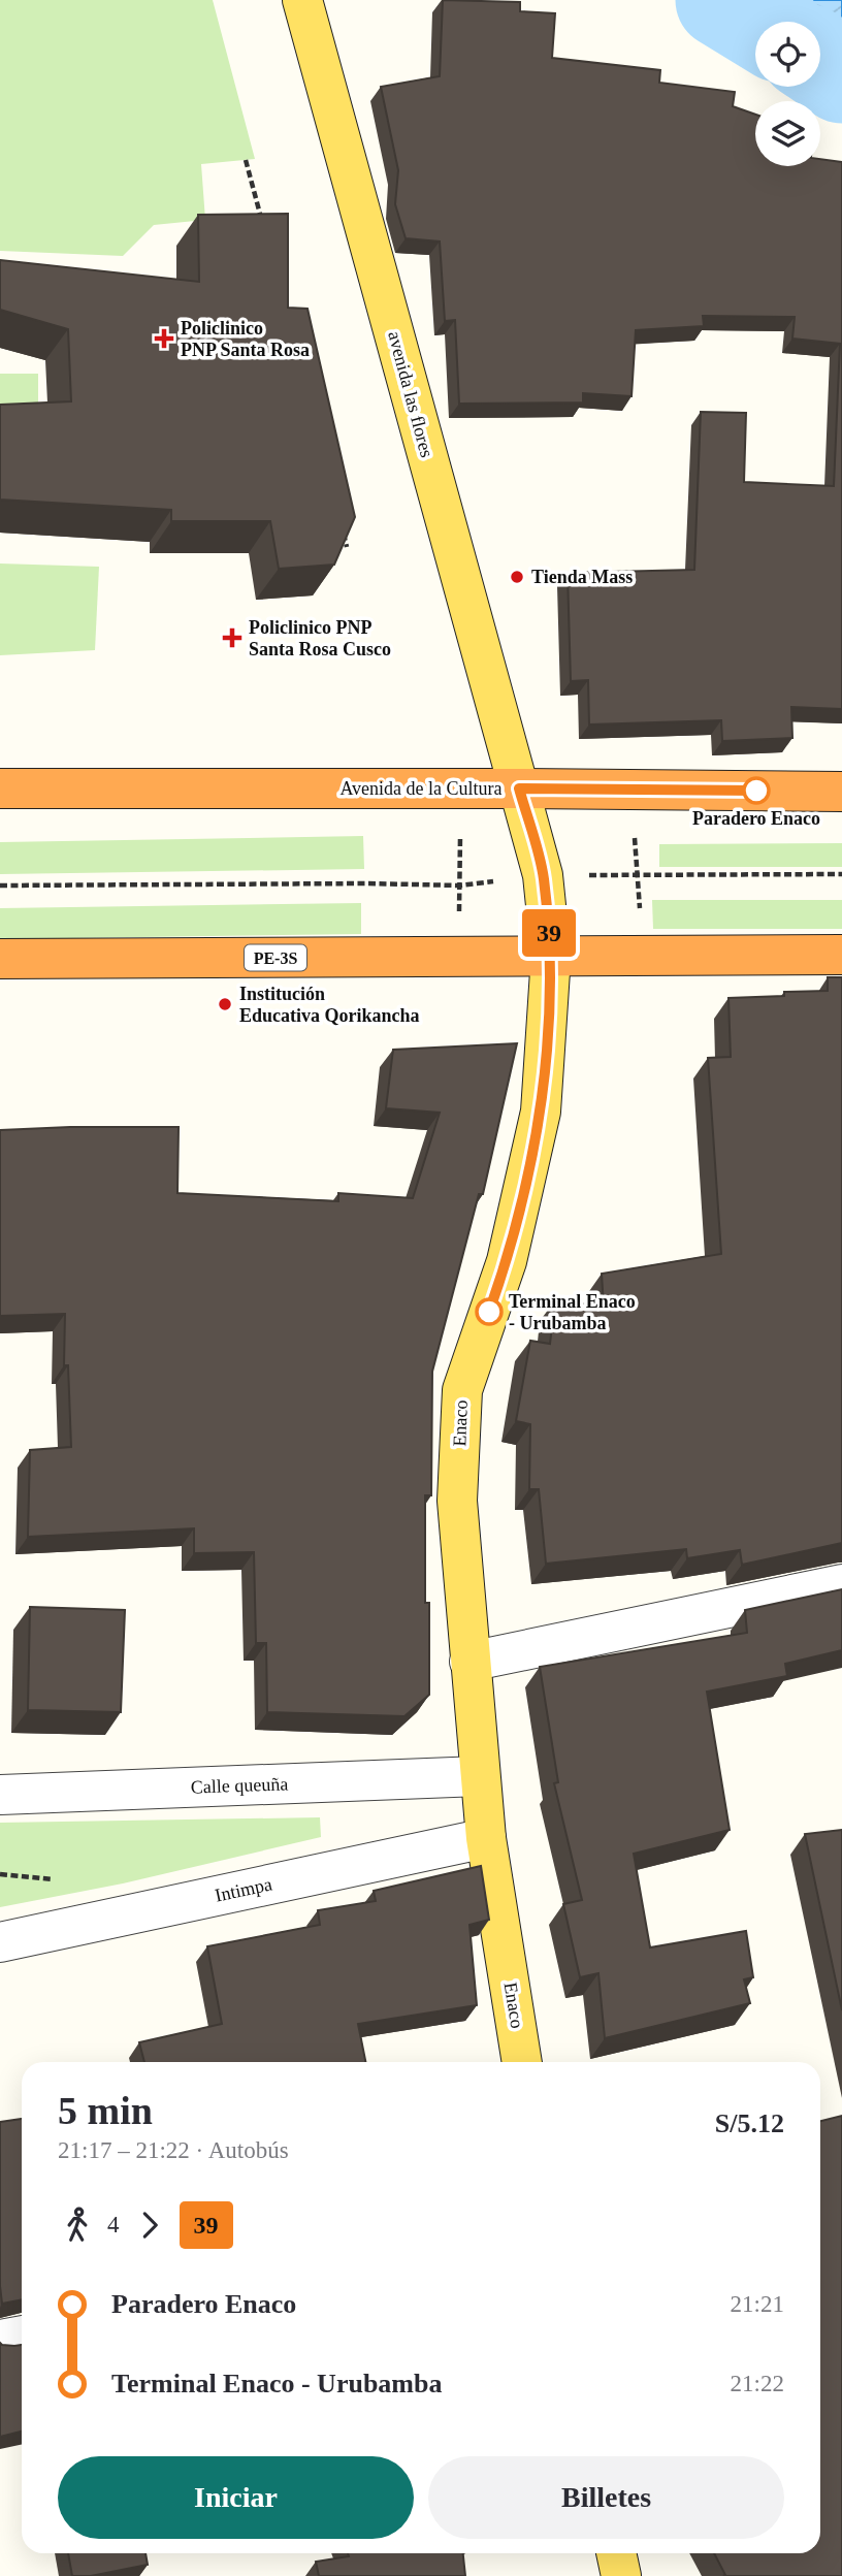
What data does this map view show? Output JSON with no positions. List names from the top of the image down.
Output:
{
  "streets": {
    "highway": ["Avenida de la Cultura", "PE-3S"],
    "main road": ["avenida las flores", "Enaco"],
    "street": ["Calle queuña", "Intimpa"]
  },
  "crossings": [
    ["avenida las flores", "Avenida de la Cultura"],
    ["avenida las flores", "Enaco"],
    ["Avenida de la Cultura", "Enaco"],
    ["PE-3S", "Enaco"],
    ["Enaco", "Calle queuña"],
    ["Enaco", "Intimpa"]
  ],
  "places": {
    "health": ["Policlinico PNP Santa Rosa", "Policlinico PNP Santa Rosa Cusco"],
    "other": [
      "Tienda Mass",
      "Paradero Enaco",
      "Institución Educativa Qorikancha",
      "Terminal Enaco - Urubamba"
    ]
  },
  "lines": ["bus line 39"],
  "page": {
    "on_map": "39",
    "heading": ["5 min", "21:17 – 21:22 · Autobús", "S/5.12"],
    "legs": ["4", "39"],
    "list": [
      {
        "name": "Paradero Enaco",
        "value": "21:21"
      },
      {
        "name": "Terminal Enaco - Urubamba",
        "value": "21:22"
      }
    ],
    "buttons": ["Iniciar", "Billetes"]
  }
}
